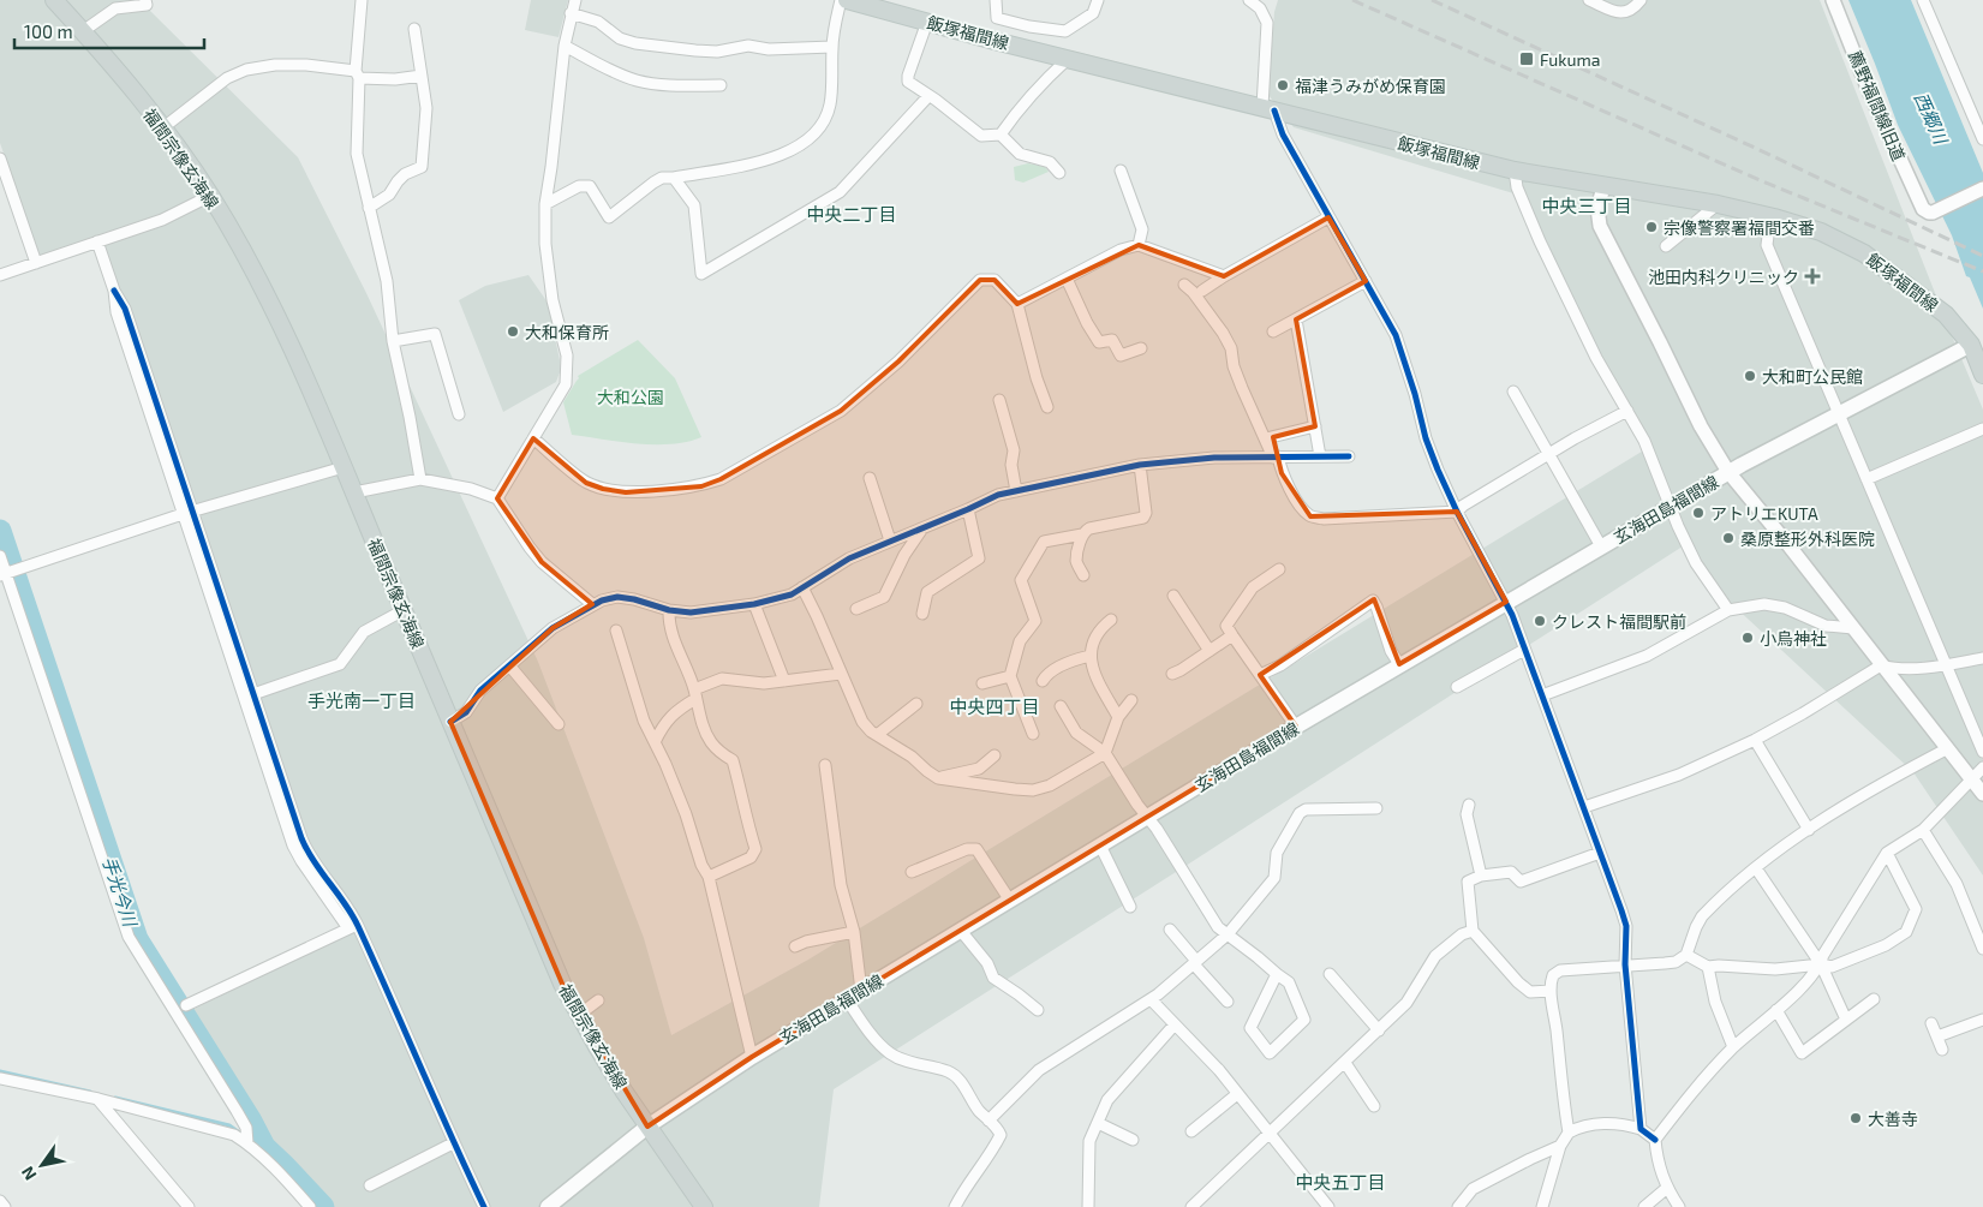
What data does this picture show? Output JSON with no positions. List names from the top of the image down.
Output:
{
  "streets": {
    "main road": ["飯塚福間線", "福間宗像玄海線", "玄海田島福間線"],
    "street": ["薦野福間線旧道"]
  },
  "crossings": [
    ["飯塚福間線", "玄海田島福間線"],
    ["福間宗像玄海線", "玄海田島福間線"]
  ],
  "districts": [
    "中央三丁目",
    "中央二丁目",
    "手光南一丁目",
    "中央四丁目",
    "中央五丁目"
  ],
  "water": ["西郷川", "手光今川"],
  "parks": ["大和公園"],
  "places": {
    "transit": ["Fukuma"],
    "other": [
      "福津うみがめ保育園",
      "宗像警察署福間交番",
      "大和保育所",
      "大和町公民館",
      "アトリエKUTA",
      "桑原整形外科医院",
      "クレスト福間駅前",
      "小烏神社",
      "大善寺"
    ],
    "health": ["池田内科クリニック"]
  },
  "scale_bar": "100 m",
  "north": "bottom left"
}
